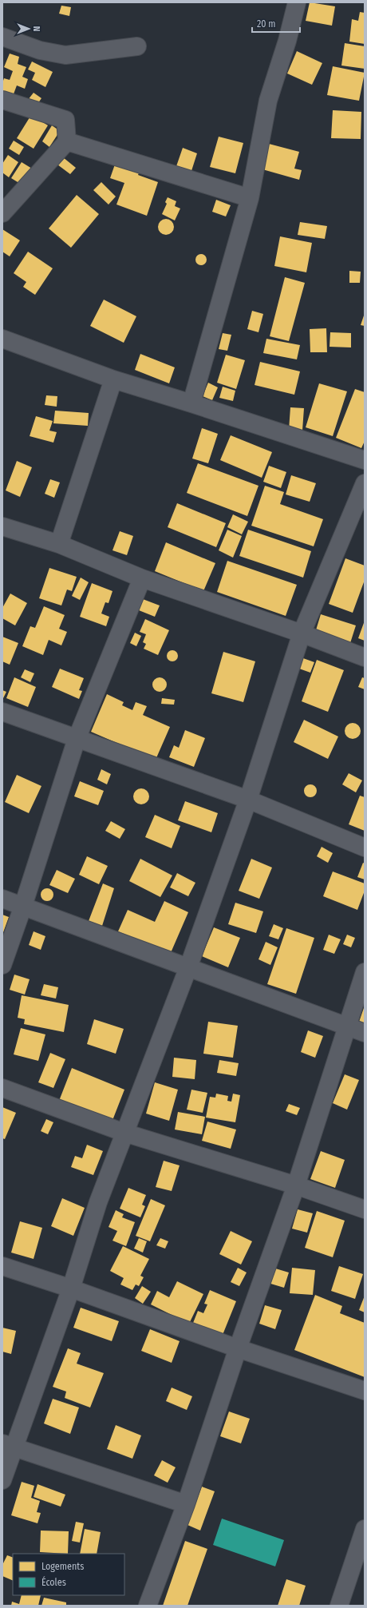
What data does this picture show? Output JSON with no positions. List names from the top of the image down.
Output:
{
  "legend": ["Logements", "Écoles"],
  "scale_bar": "20 m",
  "north": "right"
}
